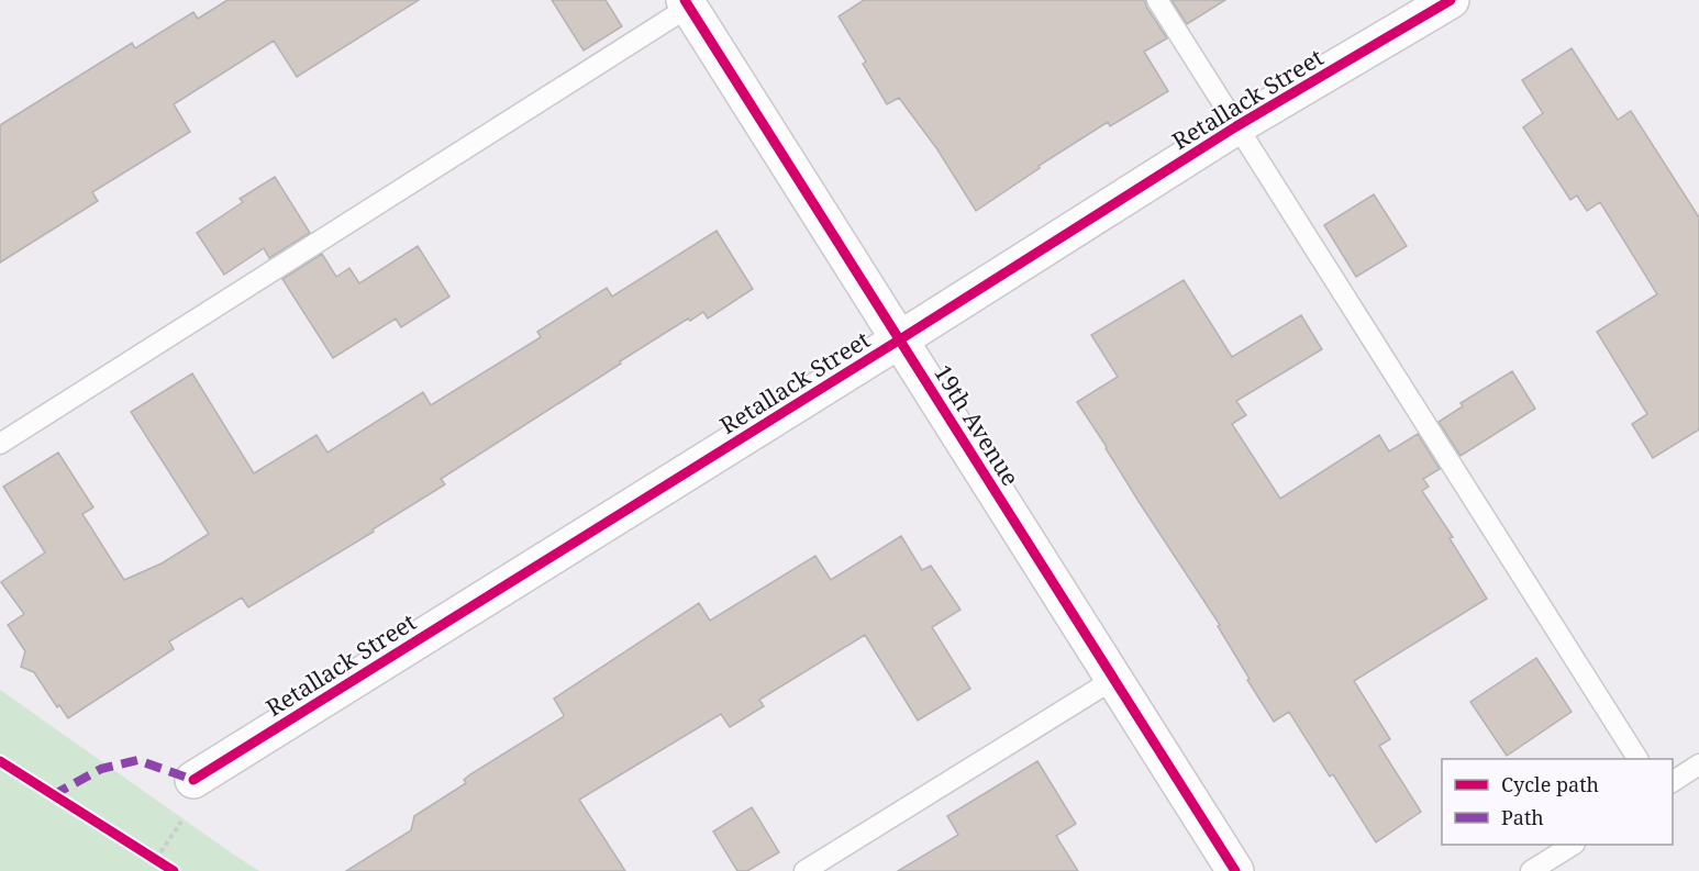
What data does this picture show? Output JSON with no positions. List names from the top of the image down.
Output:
{
  "streets": {
    "street": ["Retallack Street", "19th Avenue"]
  },
  "crossings": [
    ["Retallack Street", "19th Avenue"]
  ],
  "legend": ["Cycle path", "Path"]
}
